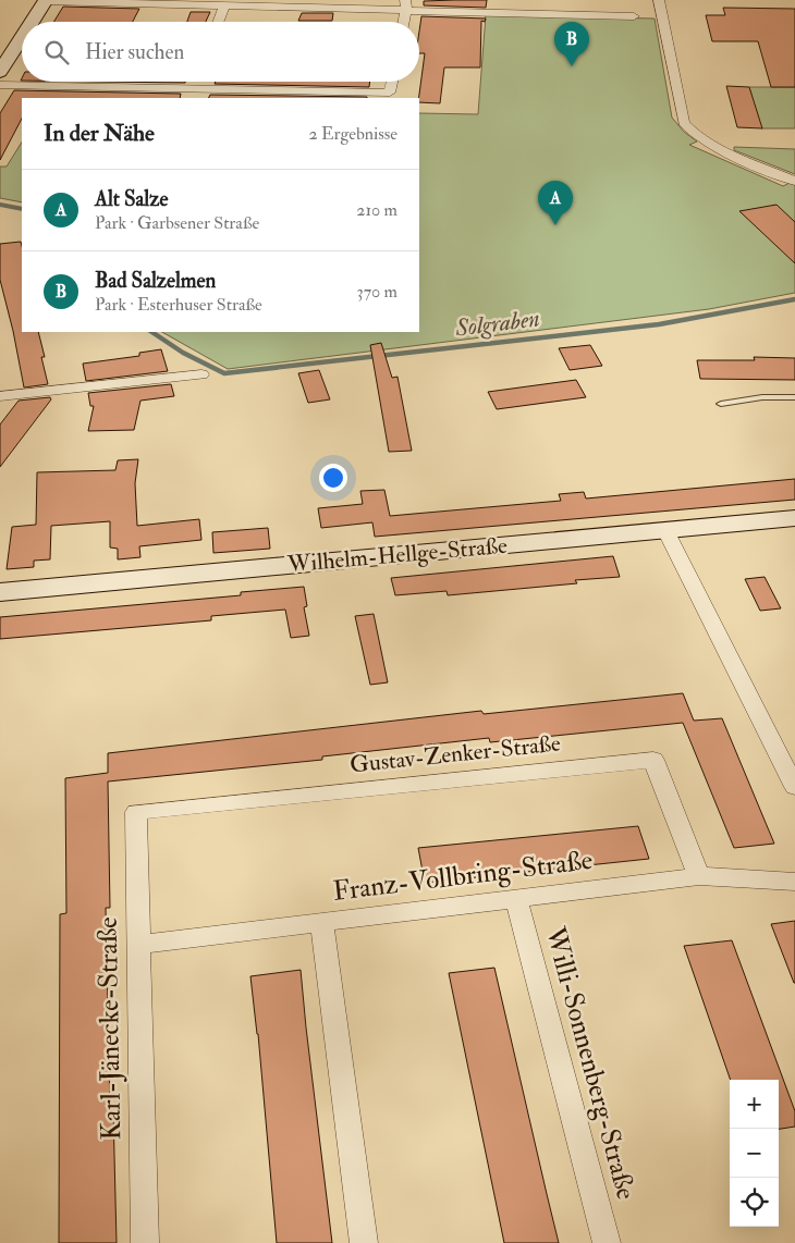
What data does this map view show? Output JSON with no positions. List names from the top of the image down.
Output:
{
  "streets": {
    "main road": ["Wilhelm-Hellge-Straße"],
    "street": [
      "Gustav-Zenker-Straße",
      "Franz-Vollbring-Straße",
      "Karl-Jänecke-Straße",
      "Willi-Sonnenberg-Straße"
    ]
  },
  "crossings": [
    ["Gustav-Zenker-Straße", "Franz-Vollbring-Straße"],
    ["Gustav-Zenker-Straße", "Karl-Jänecke-Straße"],
    ["Franz-Vollbring-Straße", "Karl-Jänecke-Straße"],
    ["Franz-Vollbring-Straße", "Willi-Sonnenberg-Straße"]
  ],
  "water": ["Solgraben"],
  "page": {
    "pins": ["B", "A"],
    "search": "Hier suchen",
    "heading": ["In der Nähe", "2 Ergebnisse"],
    "list": [
      {
        "mark": "A",
        "name": "Alt Salze",
        "note": "Park · Garbsener Straße",
        "value": "210 m"
      },
      {
        "mark": "B",
        "name": "Bad Salzelmen",
        "note": "Park · Esterhuser Straße",
        "value": "370 m"
      }
    ],
    "map_buttons": ["+", "−"]
  }
}
